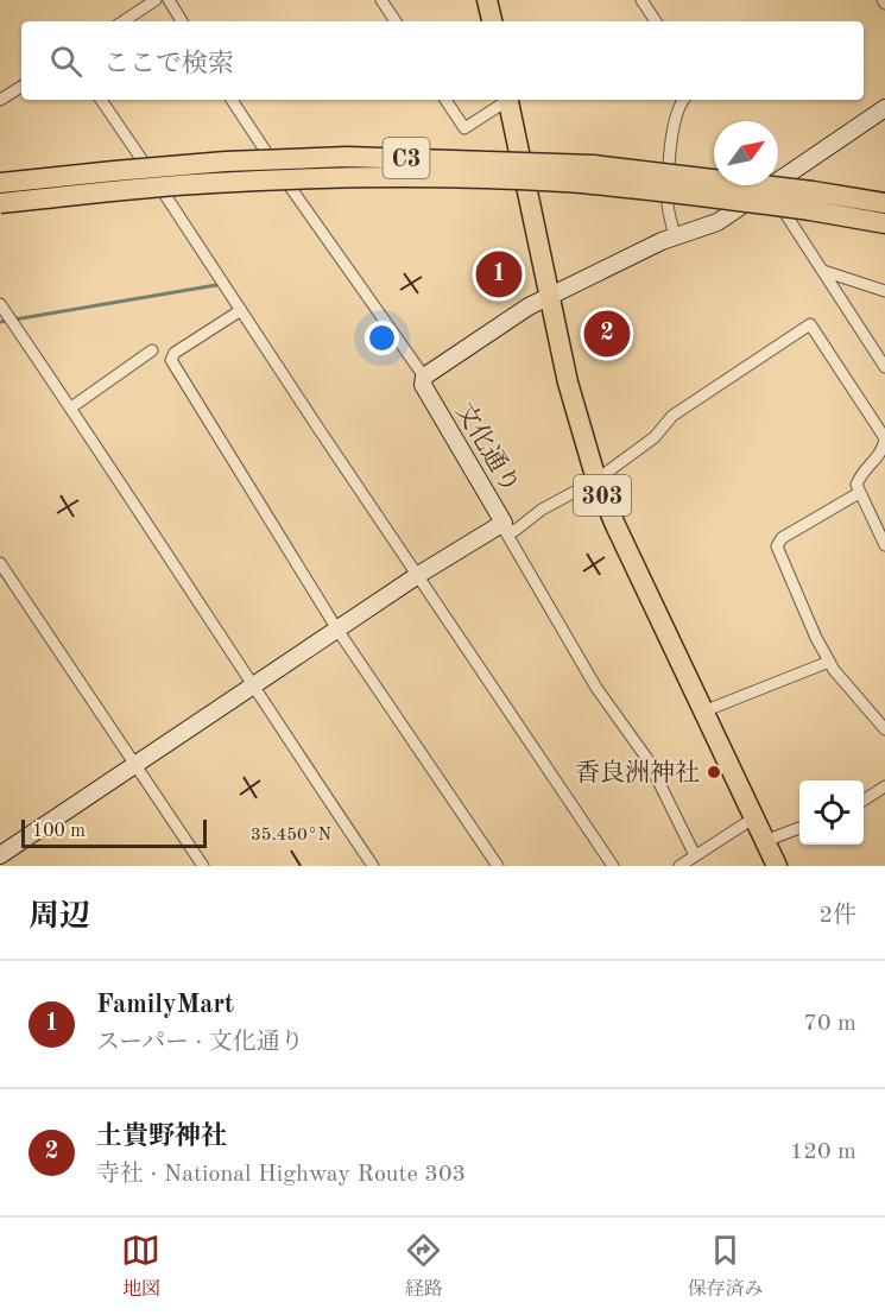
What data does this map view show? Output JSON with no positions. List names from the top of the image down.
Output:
{
  "streets": {
    "highway": ["C3", "303"],
    "street": ["文化通り"]
  },
  "places": ["香良洲神社"],
  "scale_bar": "100 m",
  "north": "top right",
  "page": {
    "search": "ここで検索",
    "pins": ["1", "2"],
    "scale": "100 m",
    "heading": ["周辺", "2件"],
    "list": [
      {
        "mark": "1",
        "name": "FamilyMart",
        "note": "スーパー · 文化通り",
        "value": "70 m"
      },
      {
        "mark": "2",
        "name": "土貴野神社",
        "note": "寺社 · National Highway Route 303",
        "value": "120 m"
      }
    ],
    "nav": ["地図", "経路", "保存済み"]
  },
  "coordinates": ["35.450°N"]
}
